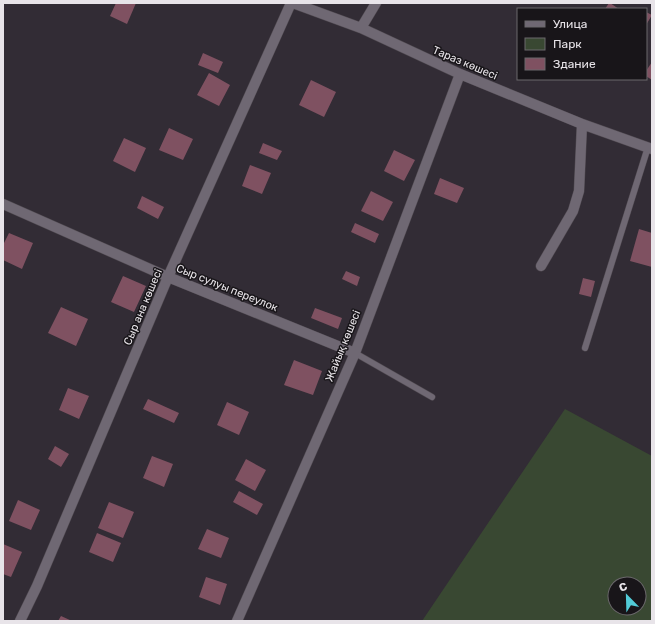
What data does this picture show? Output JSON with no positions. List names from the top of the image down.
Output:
{
  "streets": {
    "street": [
      "Тараз көшесі",
      "Сыр сулуы переулок",
      "Сыр ана көшесі",
      "Жайық көшесі"
    ]
  },
  "crossings": [
    ["Тараз көшесі", "Сыр ана көшесі"],
    ["Тараз көшесі", "Жайық көшесі"],
    ["Сыр сулуы переулок", "Сыр ана көшесі"],
    ["Сыр сулуы переулок", "Жайық көшесі"]
  ],
  "legend": ["Улица", "Парк", "Здание"],
  "north": "top left"
}
